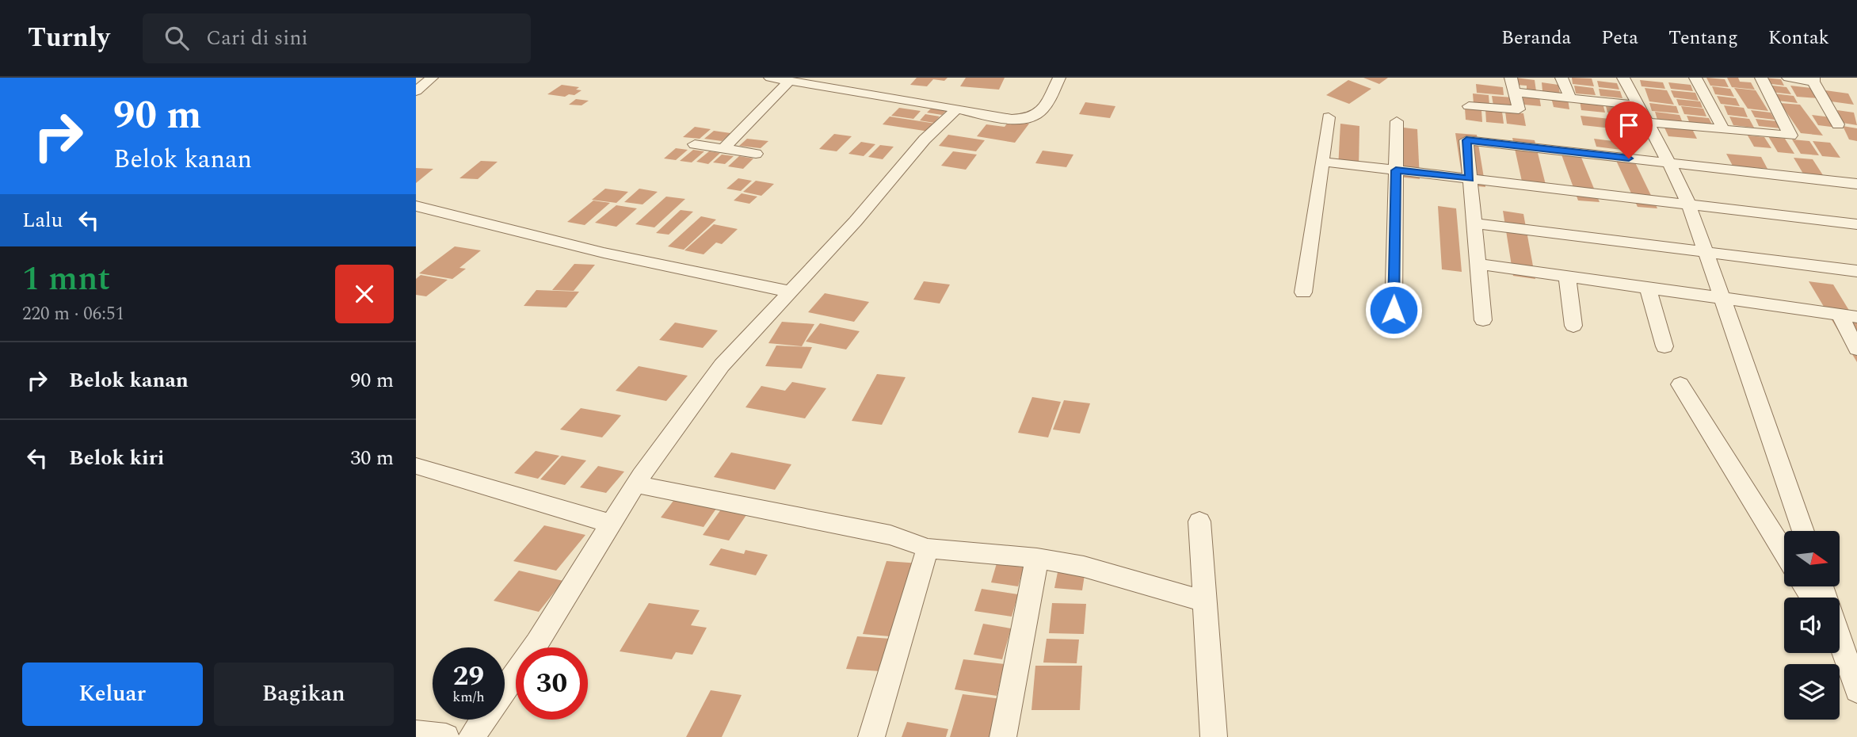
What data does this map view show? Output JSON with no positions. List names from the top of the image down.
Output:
{
  "north": "right",
  "page": {
    "header": "Turnly",
    "search": "Cari di sini",
    "nav": [
      "Beranda",
      "Peta",
      "Tentang",
      "Kontak"
    ],
    "turn": ["90 m", "Belok kanan"],
    "then": "Lalu",
    "heading": ["1 mnt", "220 m · 06:51"],
    "list": [
      {
        "name": "Belok kanan",
        "value": "90 m"
      },
      {
        "name": "Belok kiri",
        "value": "30 m"
      }
    ],
    "speed": "29 km/h",
    "limit": "30",
    "buttons": ["Keluar", "Bagikan"]
  }
}
